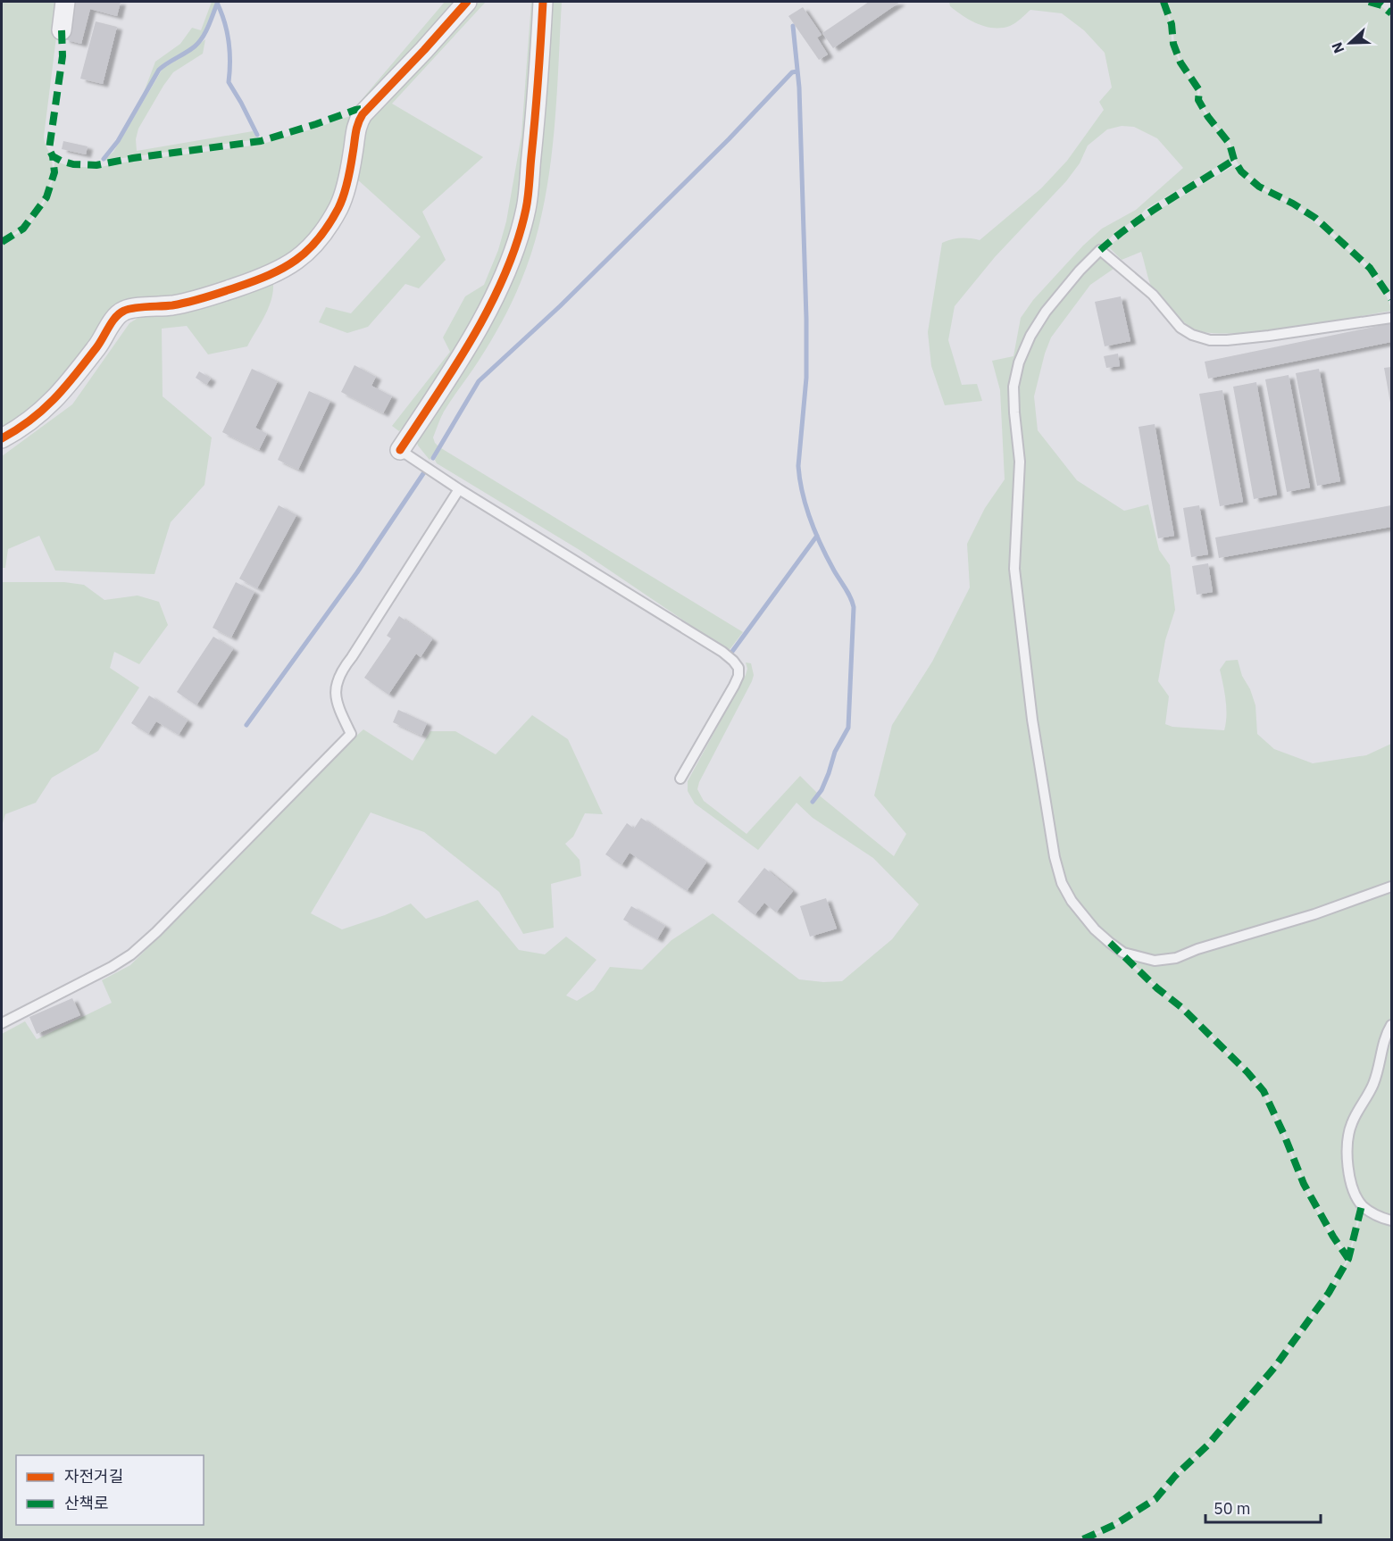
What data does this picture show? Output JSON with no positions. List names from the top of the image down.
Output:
{
  "legend": ["자전거길", "산책로"],
  "scale_bar": "50 m",
  "north": "left"
}
